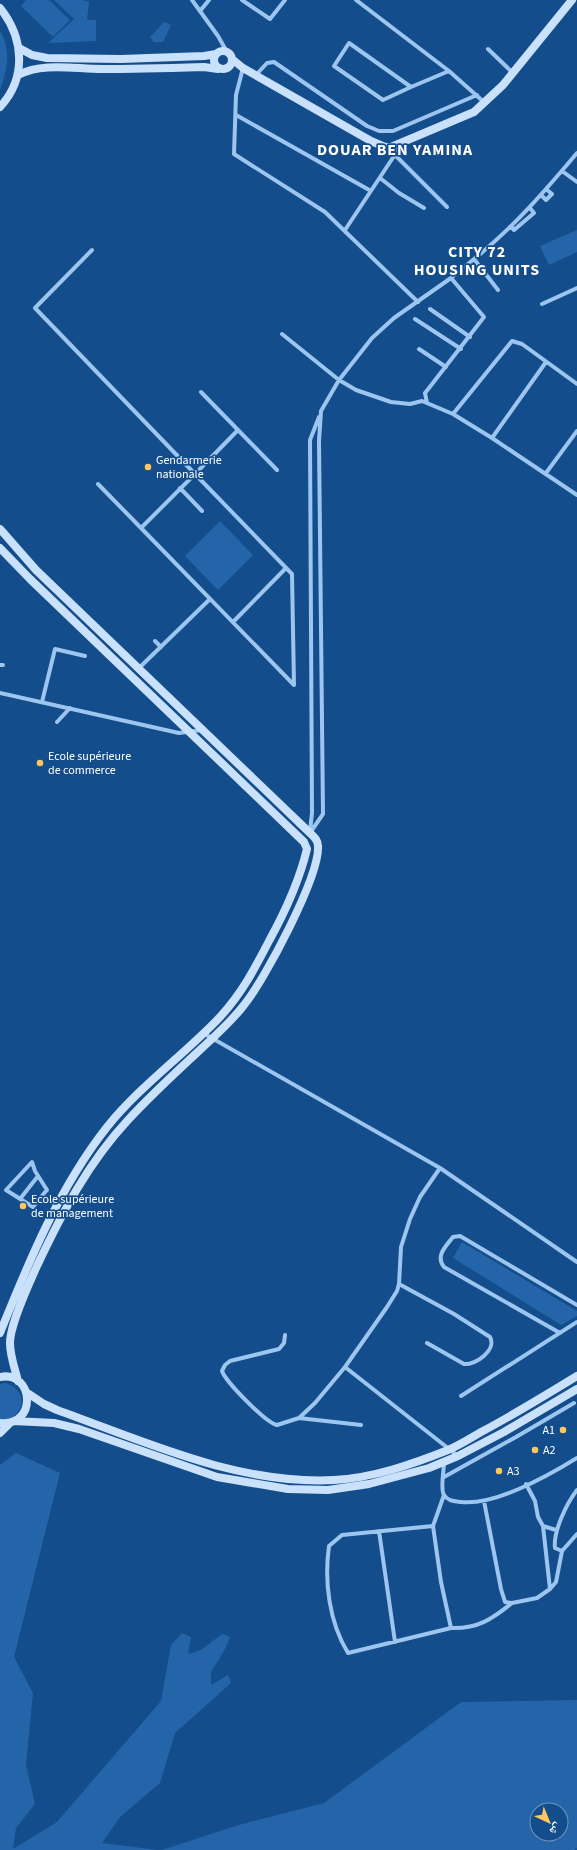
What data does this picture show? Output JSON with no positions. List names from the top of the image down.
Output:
{
  "districts": ["DOUAR BEN YAMINA", "CITY 72 HOUSING UNITS"],
  "places": [
    "Gendarmerie nationale",
    "Ecole supérieure de commerce",
    "Ecole supérieure de management",
    "A1",
    "A2",
    "A3"
  ],
  "north": "bottom right"
}
